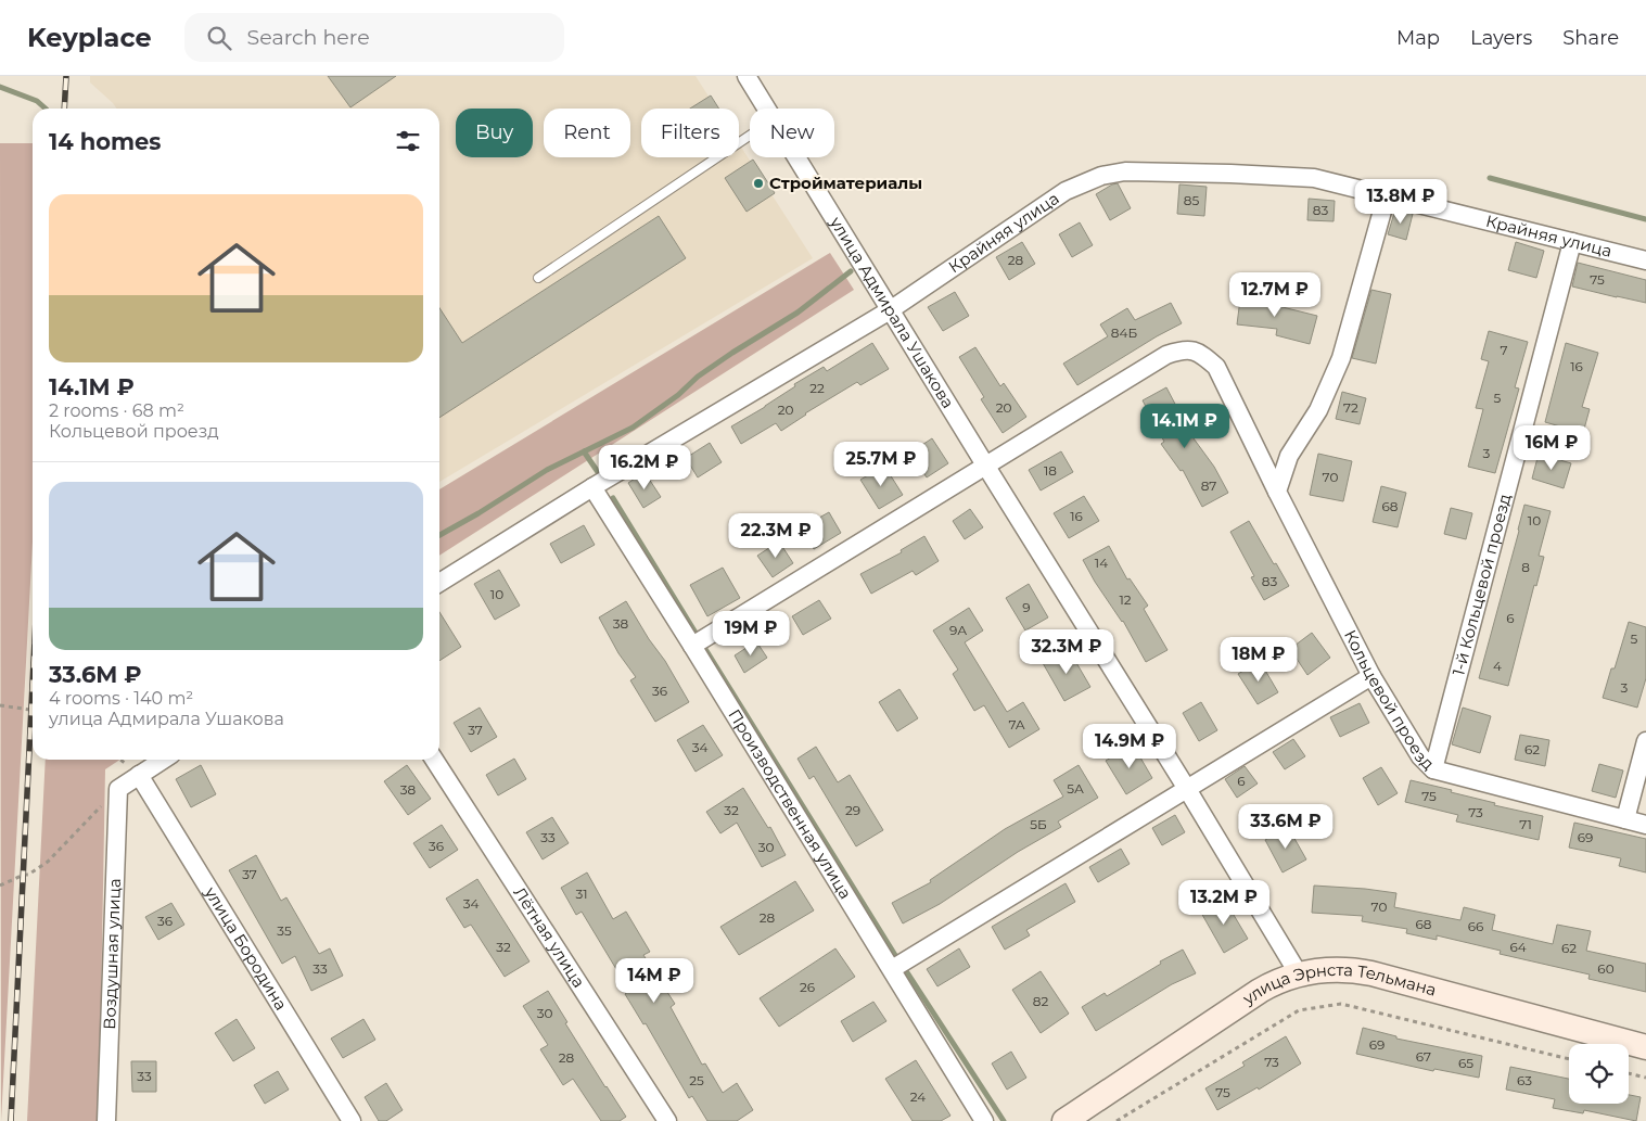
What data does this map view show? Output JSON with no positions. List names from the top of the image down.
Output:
{
  "streets": {
    "main road": ["улица Эрнста Тельмана"],
    "street": [
      "Крайняя улица",
      "улица Адмирала Ушакова",
      "1-й Кольцевой проезд",
      "Кольцевой проезд",
      "Производственная улица",
      "Лётная улица",
      "улица Бородина",
      "Воздушная улица"
    ]
  },
  "crossings": [
    ["Крайняя улица", "улица Адмирала Ушакова"],
    ["Крайняя улица", "1-й Кольцевой проезд"],
    ["Крайняя улица", "Производственная улица"],
    ["улица Адмирала Ушакова", "Кольцевой проезд"],
    ["улица Адмирала Ушакова", "улица Эрнста Тельмана"],
    ["1-й Кольцевой проезд", "Кольцевой проезд"]
  ],
  "places": ["Стройматериалы"],
  "house_numbers": [
    "85",
    "83",
    "28",
    "75",
    "84Б",
    "7",
    "16",
    "22",
    "5",
    "20",
    "72",
    "20",
    "3",
    "18",
    "70",
    "87",
    "68",
    "16",
    "10",
    "14",
    "8",
    "83",
    "10",
    "12",
    "9",
    "6",
    "38",
    "9А",
    "5",
    "4",
    "3",
    "36",
    "7А",
    "37",
    "34",
    "62",
    "6",
    "5А",
    "38",
    "75",
    "32",
    "29",
    "73",
    "5Б",
    "71",
    "33",
    "69",
    "36",
    "30",
    "37",
    "31",
    "34",
    "70",
    "28",
    "36",
    "68",
    "66",
    "35",
    "32",
    "64",
    "62",
    "33",
    "60",
    "26",
    "82",
    "30",
    "69",
    "67",
    "28",
    "73",
    "65",
    "33",
    "25",
    "63",
    "75",
    "24"
  ],
  "page": {
    "header": "Keyplace",
    "search": "Search here",
    "nav": ["Map", "Layers", "Share"],
    "chip": [
      "Buy",
      "Rent",
      "Filters",
      "New"
    ],
    "heading": "14 homes",
    "list": [
      {
        "name": "14.1M ₽",
        "note": "2 rooms · 68 m² · Кольцевой проезд"
      },
      {
        "name": "33.6M ₽",
        "note": "4 rooms · 140 m² · улица Адмирала Ушакова"
      }
    ],
    "price": [
      "13.8M ₽",
      "12.7M ₽",
      "14.1M ₽",
      "16M ₽",
      "25.7M ₽",
      "16.2M ₽",
      "22.3M ₽",
      "19M ₽",
      "32.3M ₽",
      "18M ₽",
      "14.9M ₽",
      "33.6M ₽",
      "13.2M ₽",
      "14M ₽"
    ]
  }
}
